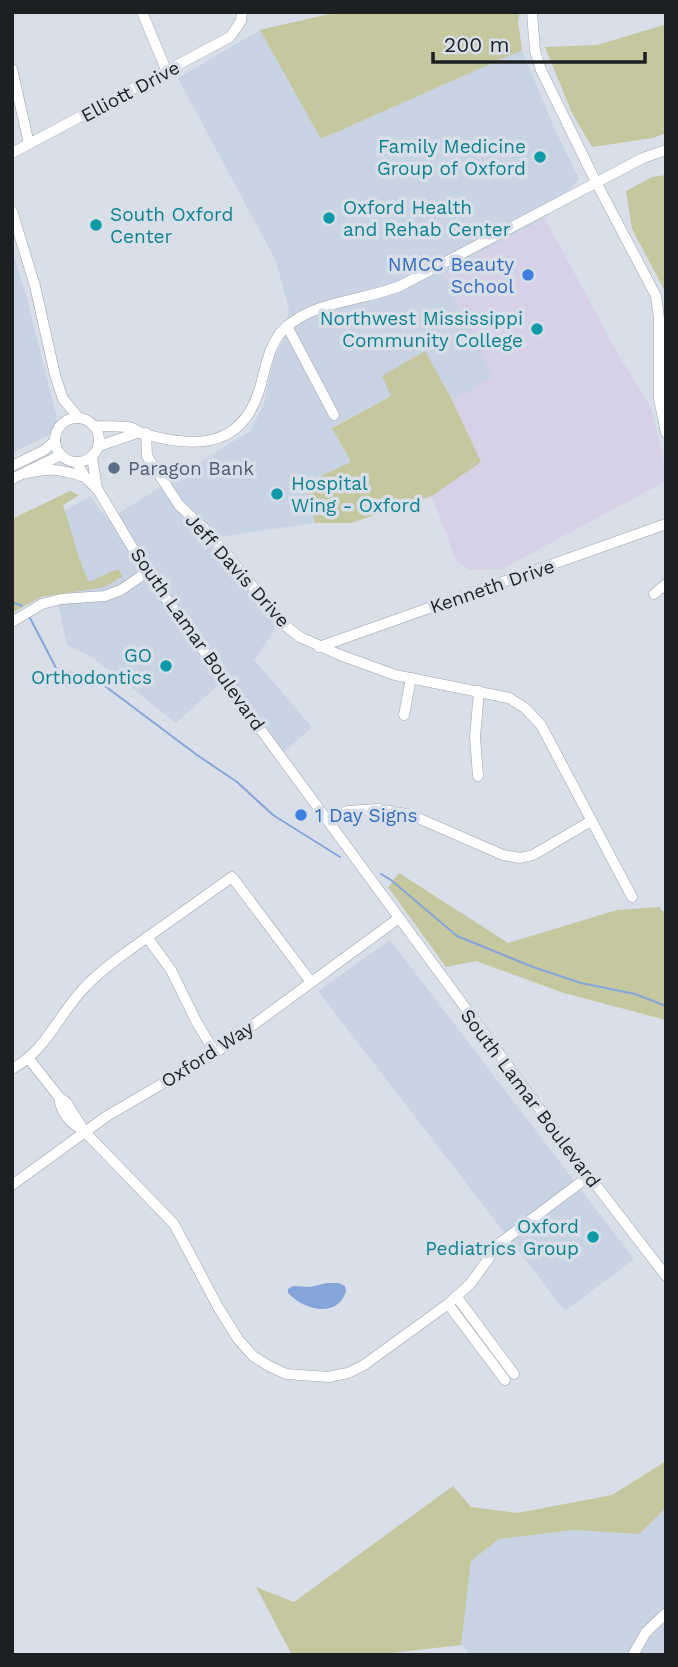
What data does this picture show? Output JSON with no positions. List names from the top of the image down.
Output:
{
  "streets": {
    "street": [
      "Elliott Drive",
      "Jeff Davis Drive",
      "Kenneth Drive",
      "South Lamar Boulevard",
      "Oxford Way"
    ]
  },
  "crossings": [
    ["Jeff Davis Drive", "Kenneth Drive"],
    ["South Lamar Boulevard", "Oxford Way"]
  ],
  "places": [
    "Family Medicine Group of Oxford",
    "Oxford Health and Rehab Center",
    "South Oxford Center",
    "NMCC Beauty School",
    "Northwest Mississippi Community College",
    "Paragon Bank",
    "Hospital Wing - Oxford",
    "GO Orthodontics",
    "1 Day Signs",
    "Oxford Pediatrics Group"
  ],
  "scale_bar": "200 m"
}
